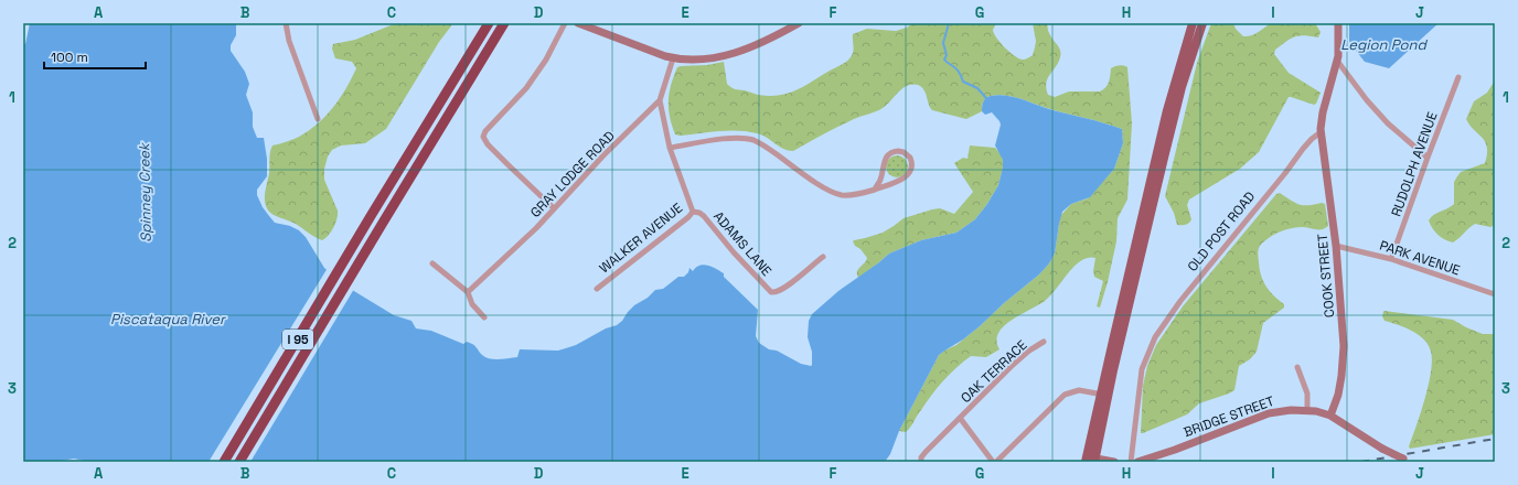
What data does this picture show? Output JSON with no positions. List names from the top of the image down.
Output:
{
  "streets": {
    "highway": ["I 95"],
    "main road": ["COOK STREET", "BRIDGE STREET"],
    "street": [
      "RUDOLPH AVENUE",
      "GRAY LODGE ROAD",
      "OLD POST ROAD",
      "WALKER AVENUE",
      "ADAMS LANE",
      "PARK AVENUE",
      "OAK TERRACE"
    ]
  },
  "crossings": [
    ["RUDOLPH AVENUE", "PARK AVENUE"],
    ["GRAY LODGE ROAD", "WALKER AVENUE"],
    ["OLD POST ROAD", "COOK STREET"],
    ["WALKER AVENUE", "ADAMS LANE"],
    ["PARK AVENUE", "COOK STREET"],
    ["COOK STREET", "BRIDGE STREET"]
  ],
  "water": ["Legion Pond", "Spinney Creek", "Piscataqua River"],
  "scale_bar": "100 m",
  "grid": {
    "columns": [
      "A",
      "B",
      "C",
      "D",
      "E",
      "F",
      "G",
      "H",
      "I",
      "J"
    ],
    "rows": ["1", "2", "3"]
  }
}
